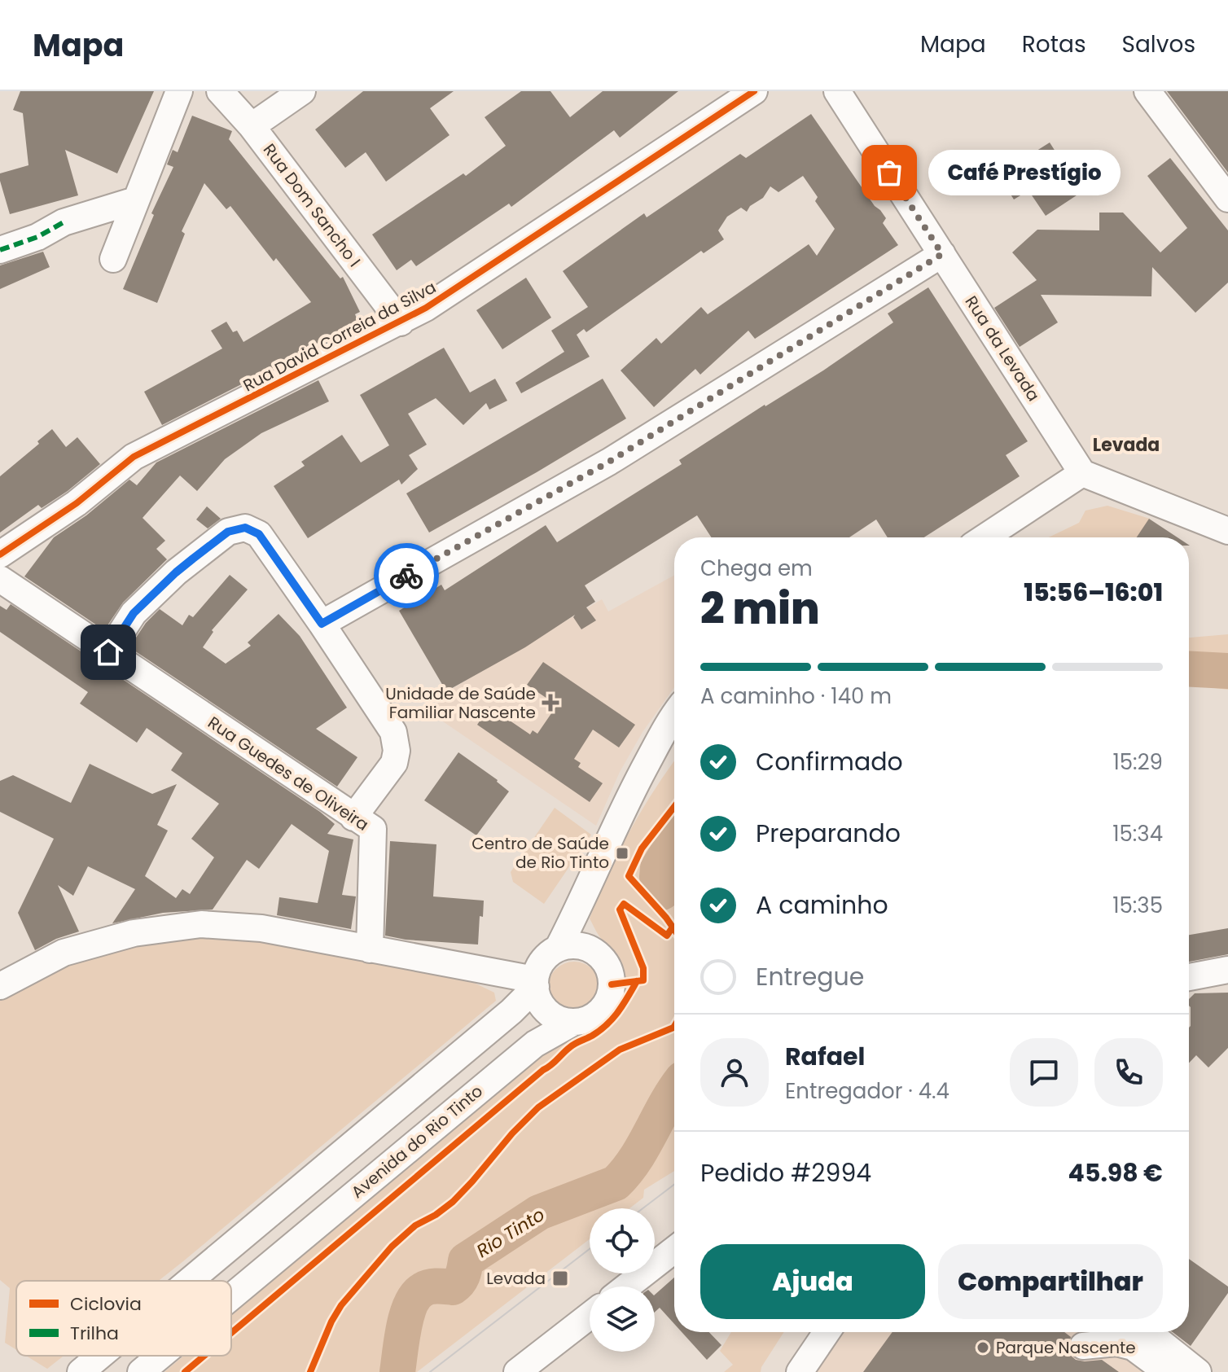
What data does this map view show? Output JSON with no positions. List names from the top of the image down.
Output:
{
  "streets": {
    "street": [
      "Rua Dom Sancho I",
      "Rua David Correia da Silva",
      "Rua da Levada",
      "Rua Guedes de Oliveira",
      "Avenida do Rio Tinto"
    ]
  },
  "crossings": [
    ["Rua Dom Sancho I", "Rua David Correia da Silva"]
  ],
  "districts": ["Levada"],
  "water": ["Rio Tinto"],
  "places": {
    "other": ["Café Prestígio", "Parque Nascente"],
    "health": ["Unidade de Saúde Familiar Nascente"],
    "transit": ["Centro de Saúde de Rio Tinto", "Levada"]
  },
  "legend": ["Ciclovia", "Trilha"],
  "page": {
    "header": "Mapa",
    "nav": ["Mapa", "Rotas", "Salvos"],
    "bubble": "Café Prestígio",
    "heading": ["2 min", "Chega em", "15:56–16:01"],
    "panel": [
      "Rafael",
      "Entregador · 4.4",
      "Pedido #2994",
      "45.98 €"
    ],
    "bar": "A caminho · 140 m",
    "list": [
      ["Confirmado", "15:29"],
      ["Preparando", "15:34"],
      ["A caminho", "15:35"],
      "Entregue"
    ],
    "buttons": ["Ajuda", "Compartilhar"]
  }
}
